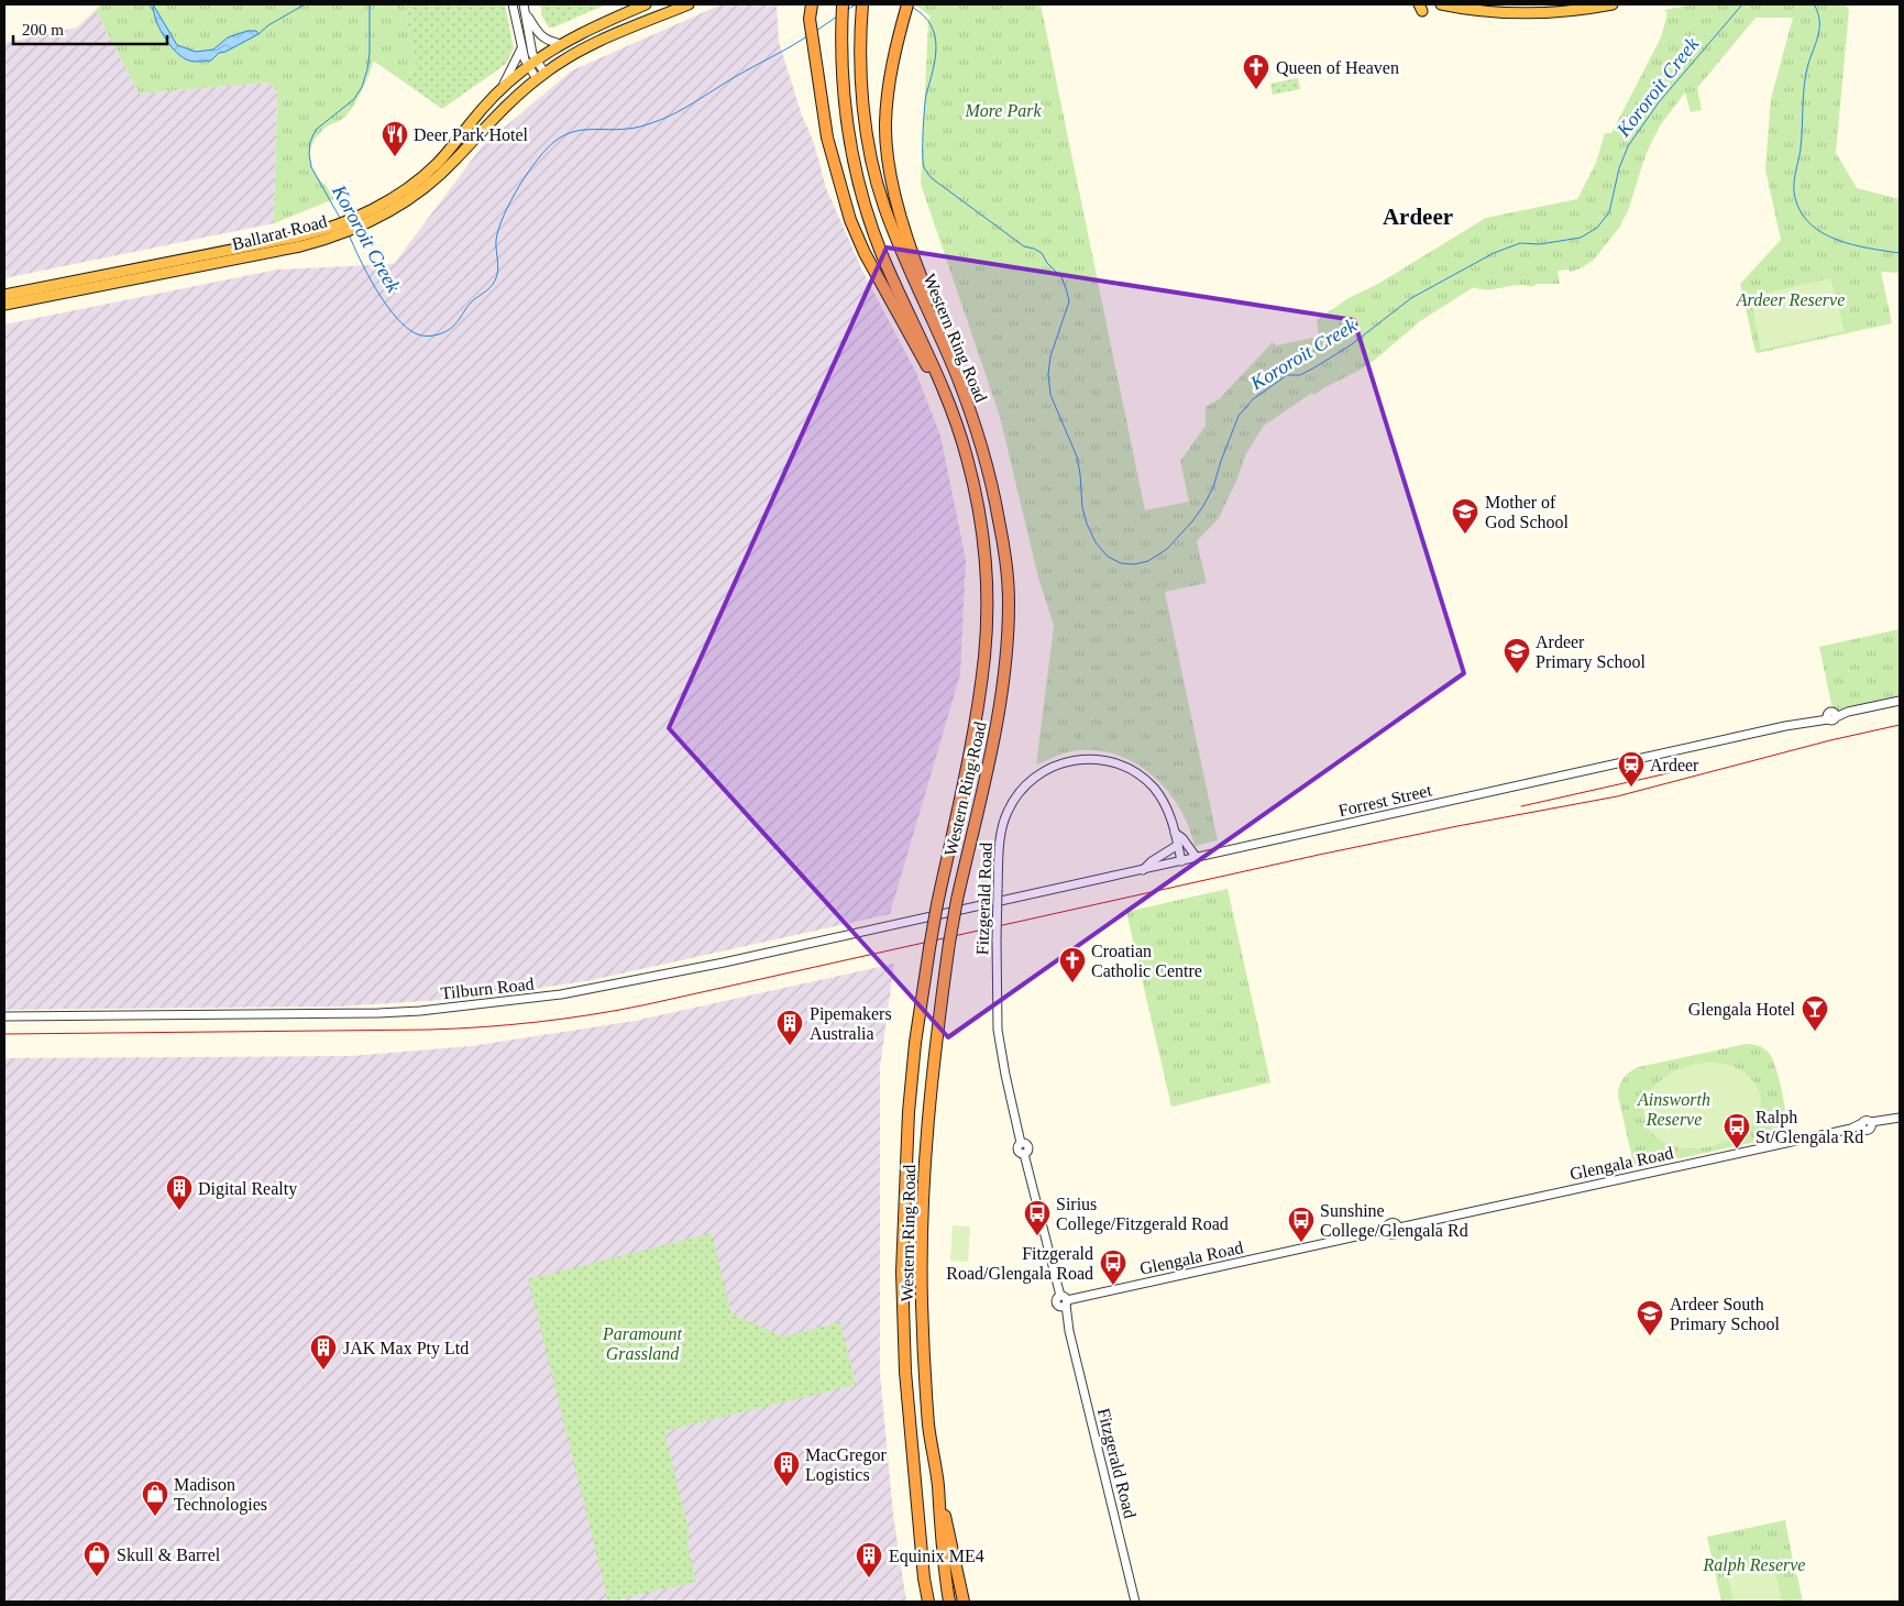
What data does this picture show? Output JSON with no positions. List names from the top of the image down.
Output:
{
  "streets": {
    "highway": ["Ballarat Road", "Western Ring Road"],
    "street": [
      "Forrest Street",
      "Fitzgerald Road",
      "Tilburn Road",
      "Glengala Road"
    ]
  },
  "crossings": [
    ["Forrest Street", "Fitzgerald Road"],
    ["Forrest Street", "Tilburn Road"],
    ["Fitzgerald Road", "Glengala Road"]
  ],
  "districts": ["Ardeer"],
  "water": ["Kororoit Creek"],
  "parks": [
    "More Park",
    "Ardeer Reserve",
    "Ainsworth Reserve",
    "Paramount Grassland",
    "Ralph Reserve"
  ],
  "places": {
    "church": ["Queen of Heaven", "Croatian Catholic Centre"],
    "restaurant": ["Deer Park Hotel"],
    "school or university": ["Mother of God School", "Ardeer Primary School", "Ardeer South Primary School"],
    "station": ["Ardeer"],
    "bar": ["Glengala Hotel"],
    "building": [
      "Pipemakers Australia",
      "Digital Realty",
      "JAK Max Pty Ltd",
      "MacGregor Logistics",
      "Equinix ME4"
    ],
    "bus stop": [
      "Ralph St/Glengala Rd",
      "Sirius College/Fitzgerald Road",
      "Sunshine College/Glengala Rd",
      "Fitzgerald Road/Glengala Road"
    ],
    "shop": ["Madison Technologies", "Skull & Barrel"]
  },
  "scale_bar": "200 m"
}
